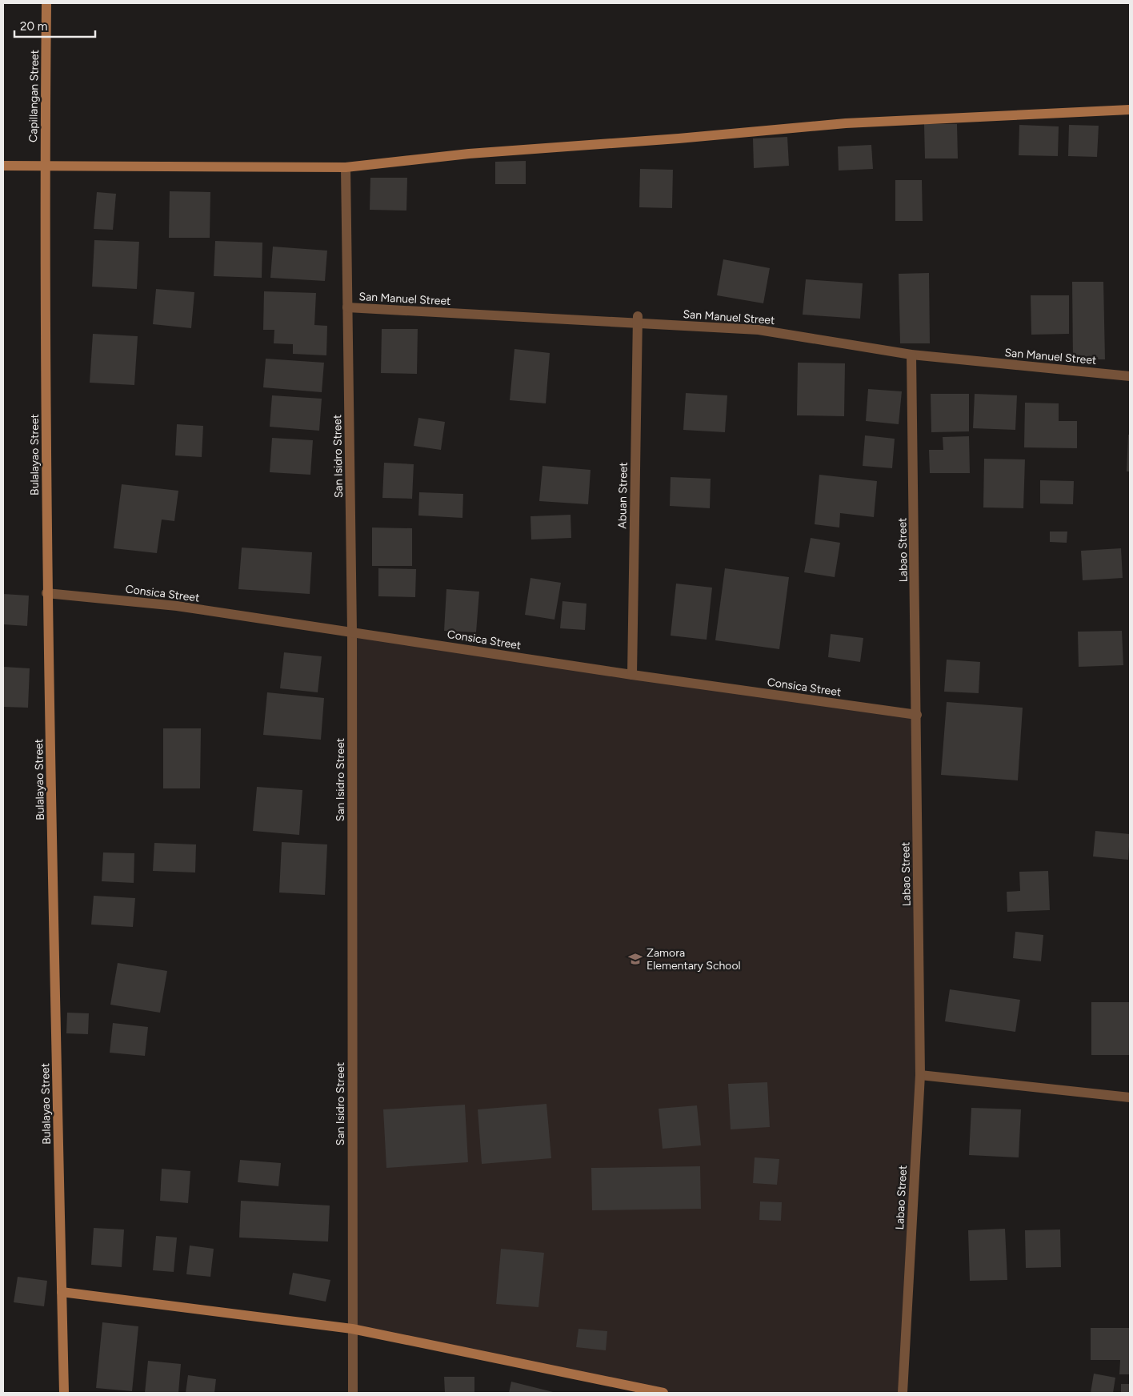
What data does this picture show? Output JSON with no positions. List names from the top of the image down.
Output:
{
  "streets": {
    "street": [
      "Capillangan Street",
      "San Manuel Street",
      "Bulalayao Street",
      "San Isidro Street",
      "Abuan Street",
      "Labao Street",
      "Consica Street"
    ]
  },
  "crossings": [
    ["Capillangan Street", "Bulalayao Street"],
    ["San Manuel Street", "San Isidro Street"],
    ["San Manuel Street", "Abuan Street"],
    ["San Manuel Street", "Labao Street"],
    ["Bulalayao Street", "Consica Street"],
    ["San Isidro Street", "Consica Street"],
    ["Abuan Street", "Consica Street"],
    ["Labao Street", "Consica Street"]
  ],
  "places": {
    "school or university": ["Zamora Elementary School"]
  },
  "scale_bar": "20 m"
}
